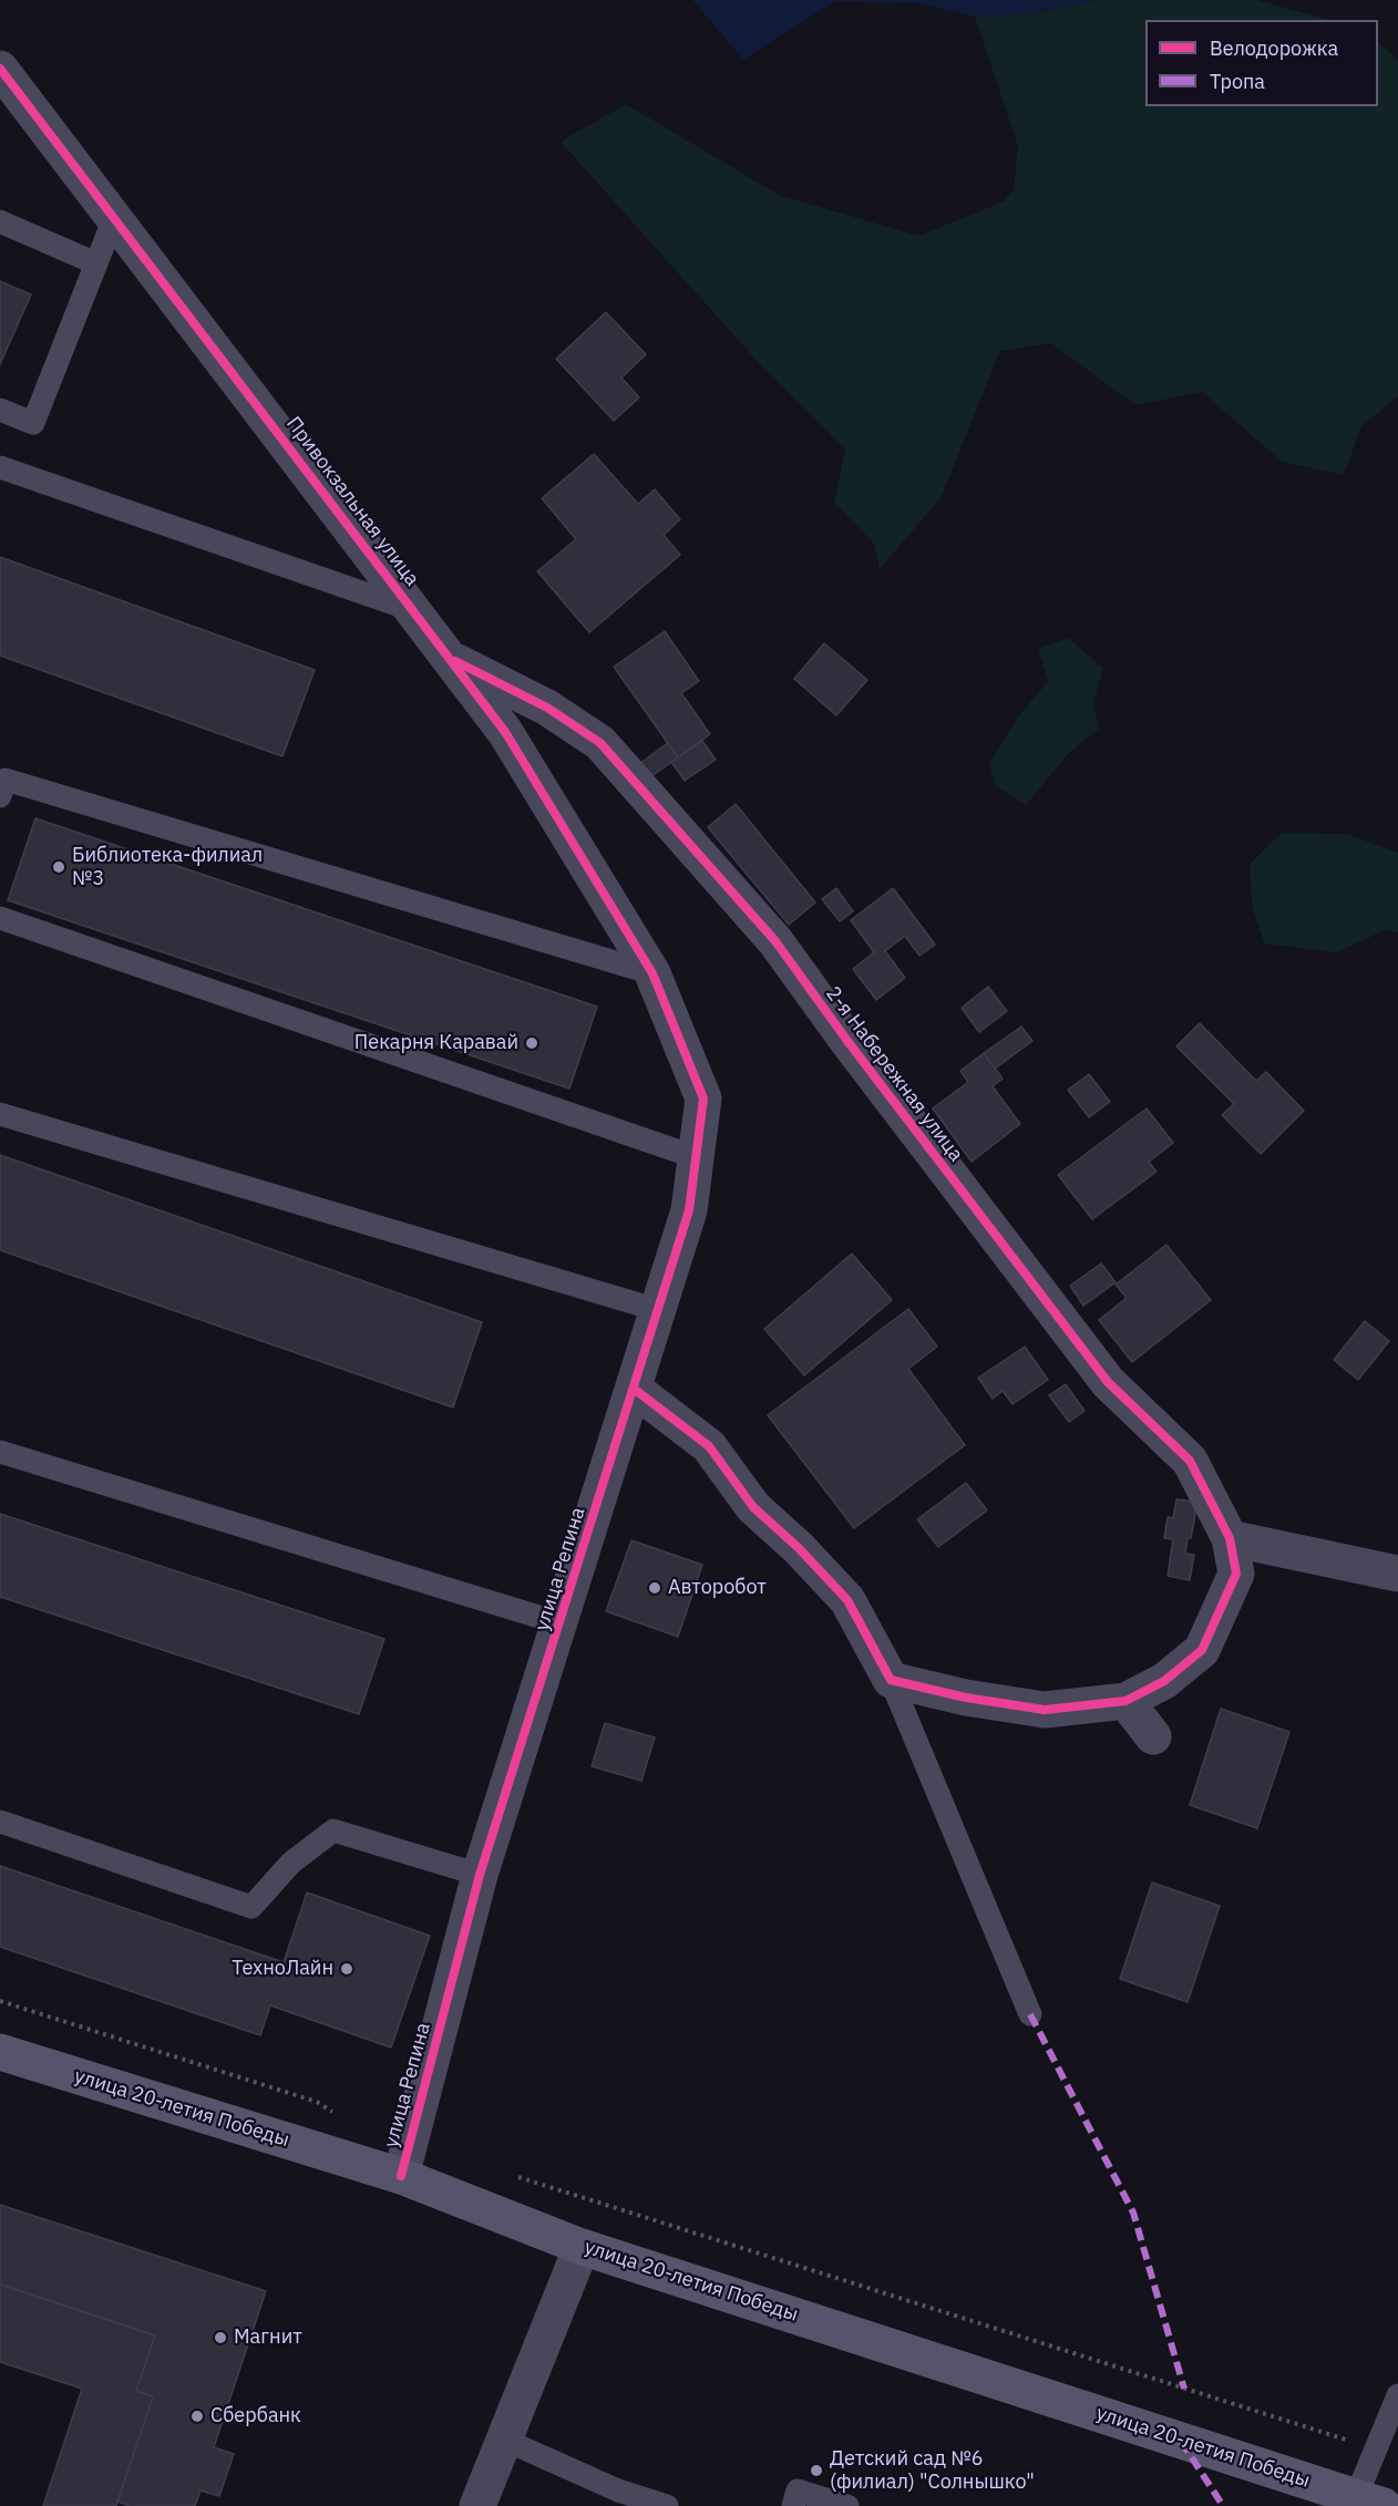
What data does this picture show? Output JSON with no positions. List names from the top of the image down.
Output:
{
  "streets": {
    "main road": ["улица 20-летия Победы"],
    "street": ["Привокзальная улица", "2-я Набережная улица", "улица Репина"]
  },
  "crossings": [
    ["Привокзальная улица", "2-я Набережная улица"],
    ["Привокзальная улица", "улица Репина"],
    ["улица Репина", "улица 20-летия Победы"]
  ],
  "places": [
    "Библиотека-филиал №3",
    "Пекарня Каравай",
    "Авторобот",
    "ТехноЛайн",
    "Магнит",
    "Сбербанк",
    "Детский сад №6 (филиал) \"Солнышко\""
  ],
  "legend": ["Велодорожка", "Тропа"]
}
